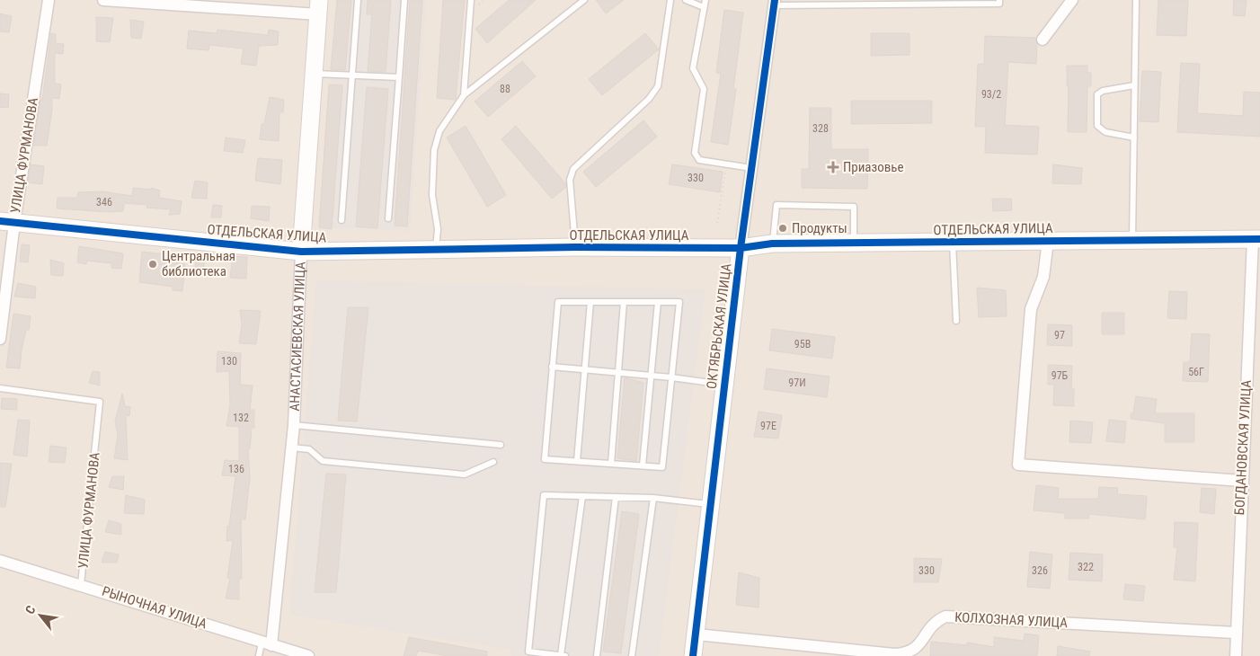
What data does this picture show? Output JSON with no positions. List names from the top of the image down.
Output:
{
  "streets": {
    "street": [
      "УЛИЦА ФУРМАНОВА",
      "ОТДЕЛЬСКАЯ УЛИЦА",
      "ОКТЯБРЬСКАЯ УЛИЦА",
      "АНАСТАСИЕВСКАЯ УЛИЦА",
      "БОГДАНОВСКАЯ УЛИЦА",
      "РЫНОЧНАЯ УЛИЦА",
      "КОЛХОЗНАЯ УЛИЦА"
    ]
  },
  "crossings": [
    ["УЛИЦА ФУРМАНОВА", "ОТДЕЛЬСКАЯ УЛИЦА"],
    ["УЛИЦА ФУРМАНОВА", "РЫНОЧНАЯ УЛИЦА"],
    ["ОТДЕЛЬСКАЯ УЛИЦА", "ОКТЯБРЬСКАЯ УЛИЦА"],
    ["ОТДЕЛЬСКАЯ УЛИЦА", "АНАСТАСИЕВСКАЯ УЛИЦА"],
    ["ОТДЕЛЬСКАЯ УЛИЦА", "БОГДАНОВСКАЯ УЛИЦА"],
    ["ОКТЯБРЬСКАЯ УЛИЦА", "КОЛХОЗНАЯ УЛИЦА"],
    ["АНАСТАСИЕВСКАЯ УЛИЦА", "РЫНОЧНАЯ УЛИЦА"],
    ["БОГДАНОВСКАЯ УЛИЦА", "КОЛХОЗНАЯ УЛИЦА"]
  ],
  "places": {
    "health": ["Приазовье"],
    "other": ["Продукты", "Центральная библиотека"]
  },
  "house_numbers": [
    "88",
    "93/2",
    "328",
    "330",
    "346",
    "97",
    "95В",
    "130",
    "56Г",
    "97Б",
    "97И",
    "132",
    "97Е",
    "136",
    "322",
    "330",
    "326"
  ],
  "north": "top left"
}
